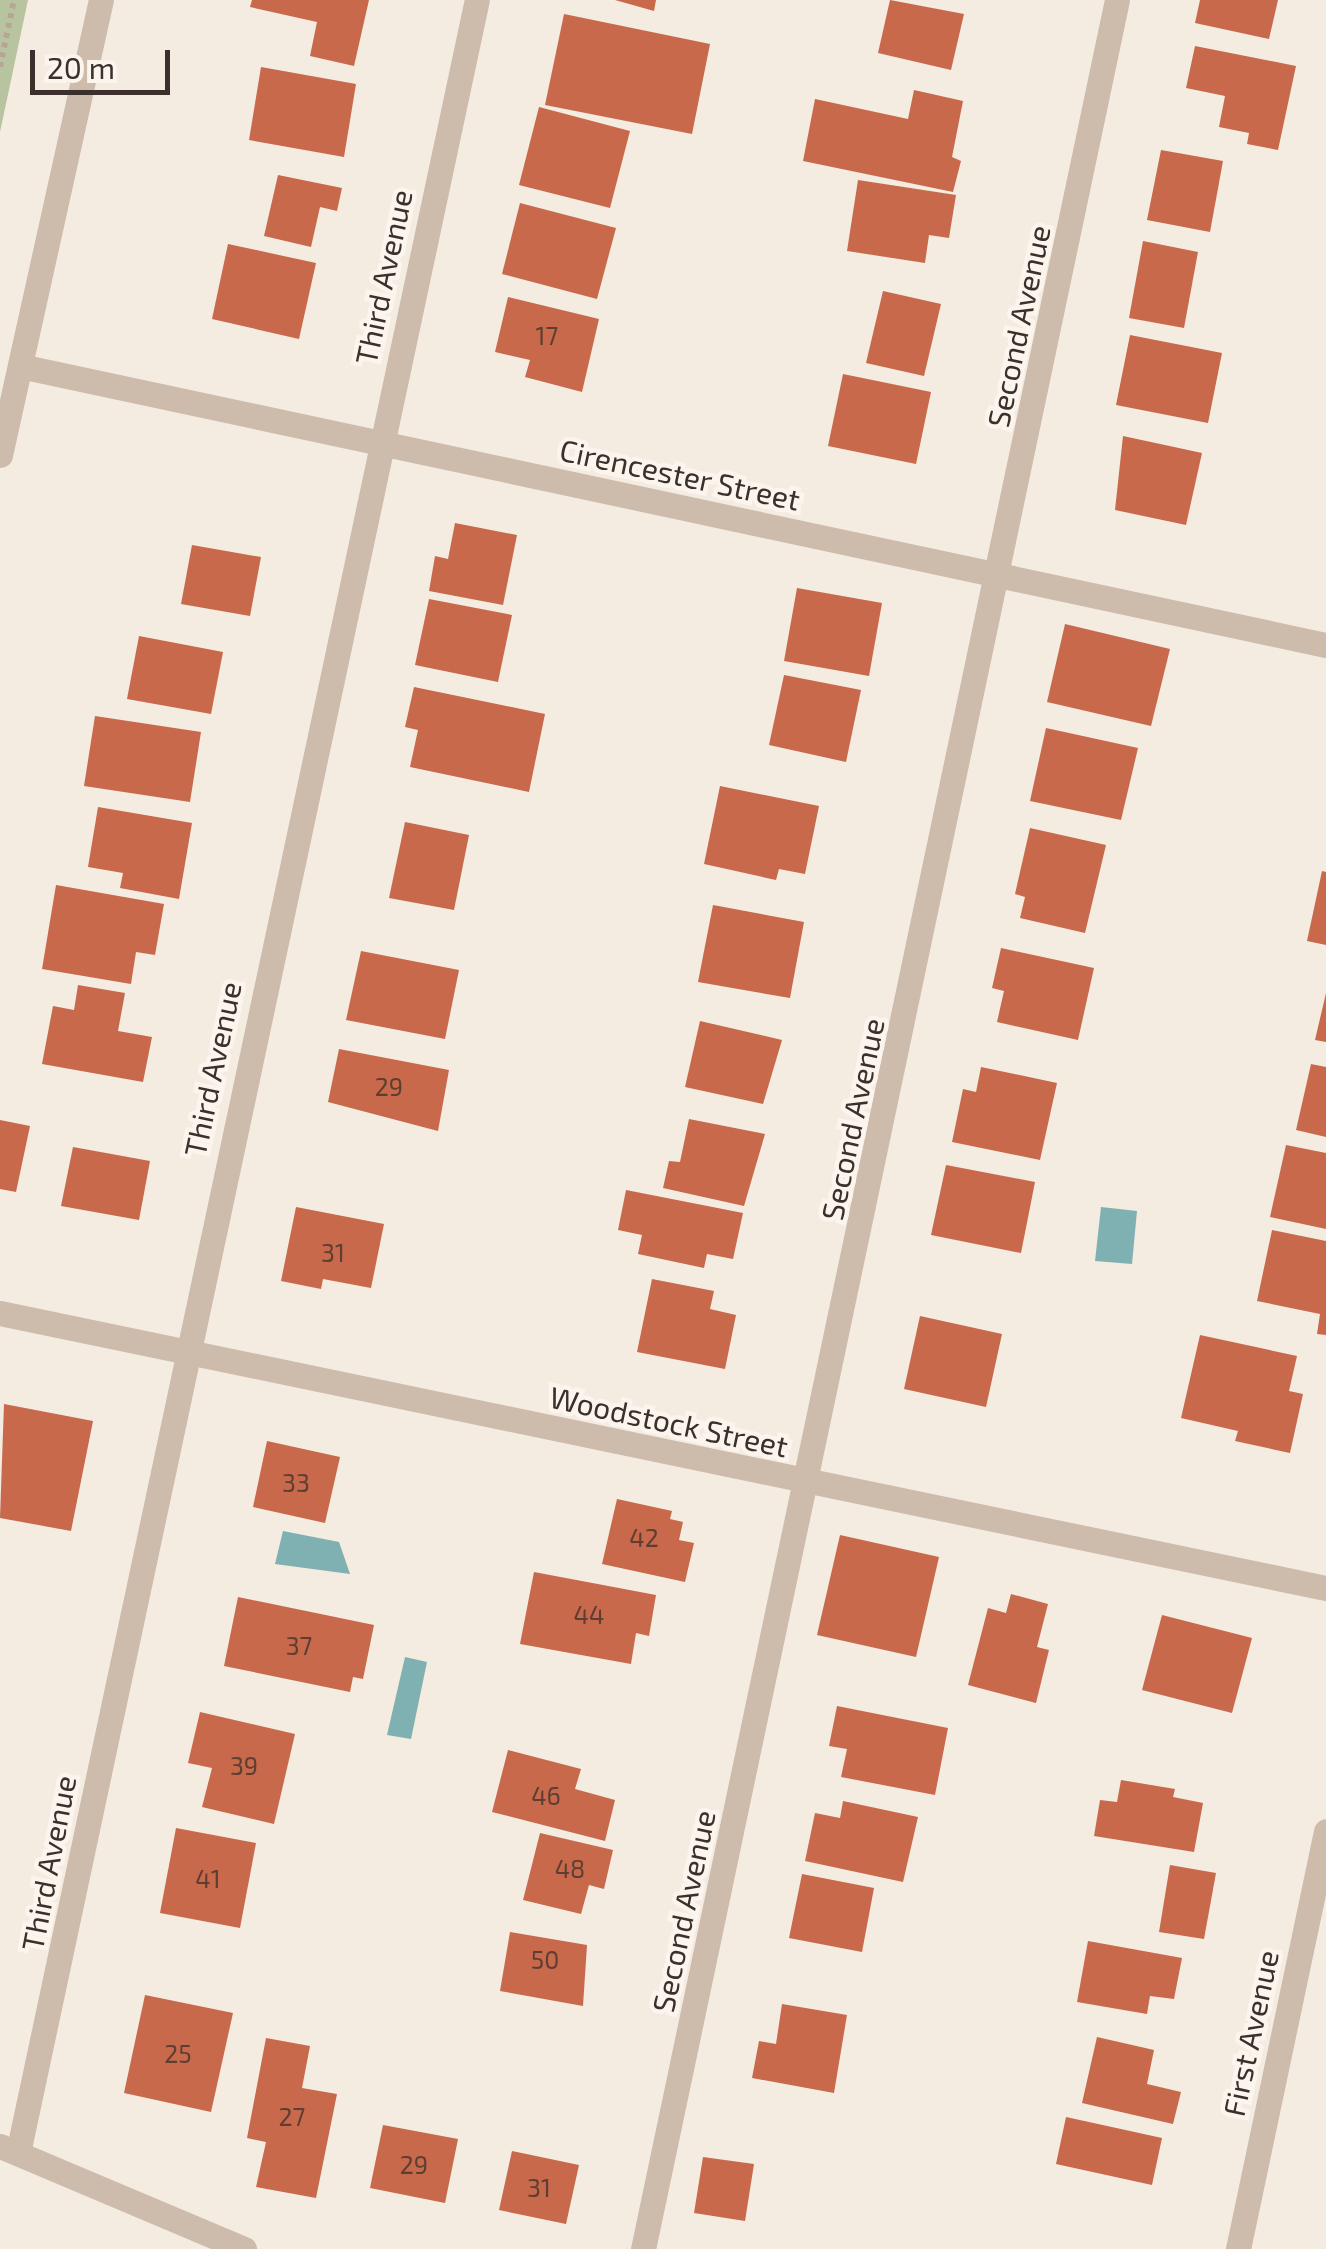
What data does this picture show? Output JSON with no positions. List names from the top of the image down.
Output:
{
  "streets": {
    "street": [
      "Third Avenue",
      "Second Avenue",
      "Cirencester Street",
      "Woodstock Street",
      "First Avenue"
    ]
  },
  "crossings": [
    ["Third Avenue", "Cirencester Street"],
    ["Third Avenue", "Woodstock Street"],
    ["Second Avenue", "Cirencester Street"],
    ["Second Avenue", "Woodstock Street"]
  ],
  "house_numbers": [
    "17",
    "29",
    "31",
    "33",
    "42",
    "44",
    "37",
    "39",
    "46",
    "48",
    "41",
    "50",
    "25",
    "27",
    "29",
    "31"
  ],
  "scale_bar": "20 m"
}
